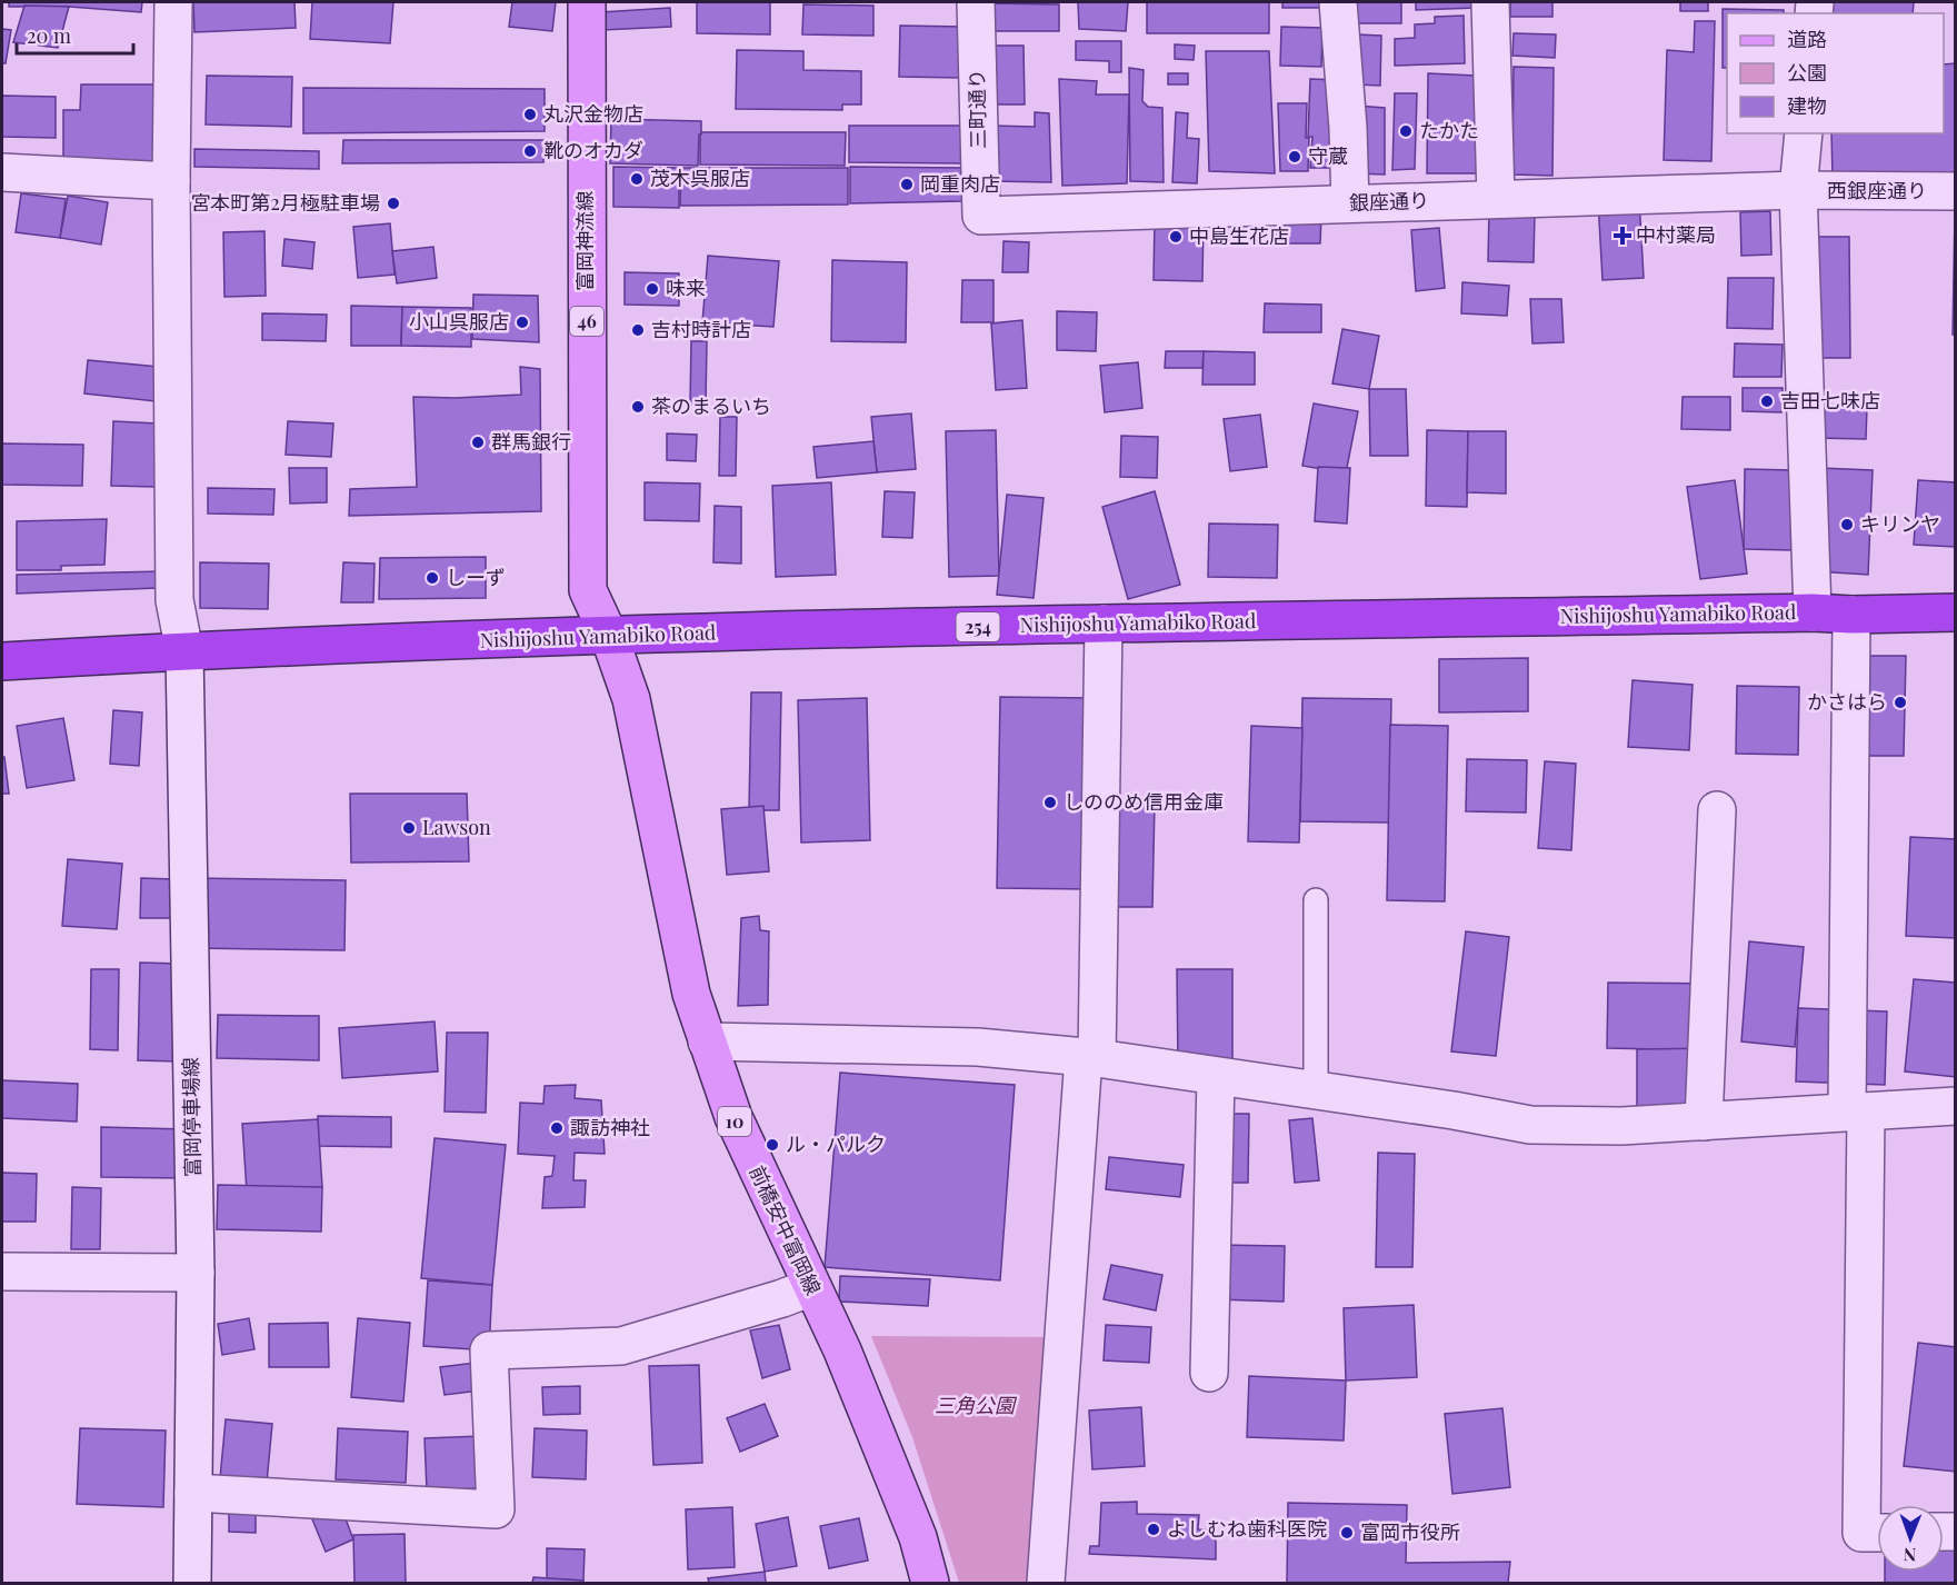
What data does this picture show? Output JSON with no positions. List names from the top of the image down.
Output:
{
  "streets": {
    "highway": ["Nishijoshu Yamabiko Road", "254"],
    "main road": [
      "富岡神流線",
      "46",
      "10",
      "前橋安中富岡線"
    ],
    "street": [
      "三町通り",
      "西銀座通り",
      "銀座通り",
      "富岡停車場線"
    ]
  },
  "crossings": [
    ["三町通り", "銀座通り"],
    ["西銀座通り", "銀座通り"],
    ["富岡神流線", "Nishijoshu Yamabiko Road"],
    ["富岡神流線", "前橋安中富岡線"],
    ["Nishijoshu Yamabiko Road", "富岡停車場線"],
    ["Nishijoshu Yamabiko Road", "前橋安中富岡線"]
  ],
  "parks": ["三角公園"],
  "places": {
    "other": [
      "丸沢金物店",
      "たかた",
      "靴のオカダ",
      "守蔵",
      "茂木呉服店",
      "岡重肉店",
      "宮本町第2月極駐車場",
      "中島生花店",
      "味来",
      "小山呉服店",
      "吉村時計店",
      "吉田七味店",
      "茶のまるいち",
      "群馬銀行",
      "キリンヤ",
      "しーず",
      "かさはら",
      "しののめ信用金庫",
      "Lawson",
      "諏訪神社",
      "ル・パルク",
      "よしむね歯科医院",
      "富岡市役所"
    ],
    "health": ["中村薬局"]
  },
  "legend": ["道路", "公園", "建物"],
  "scale_bar": "20 m",
  "north": "bottom"
}
